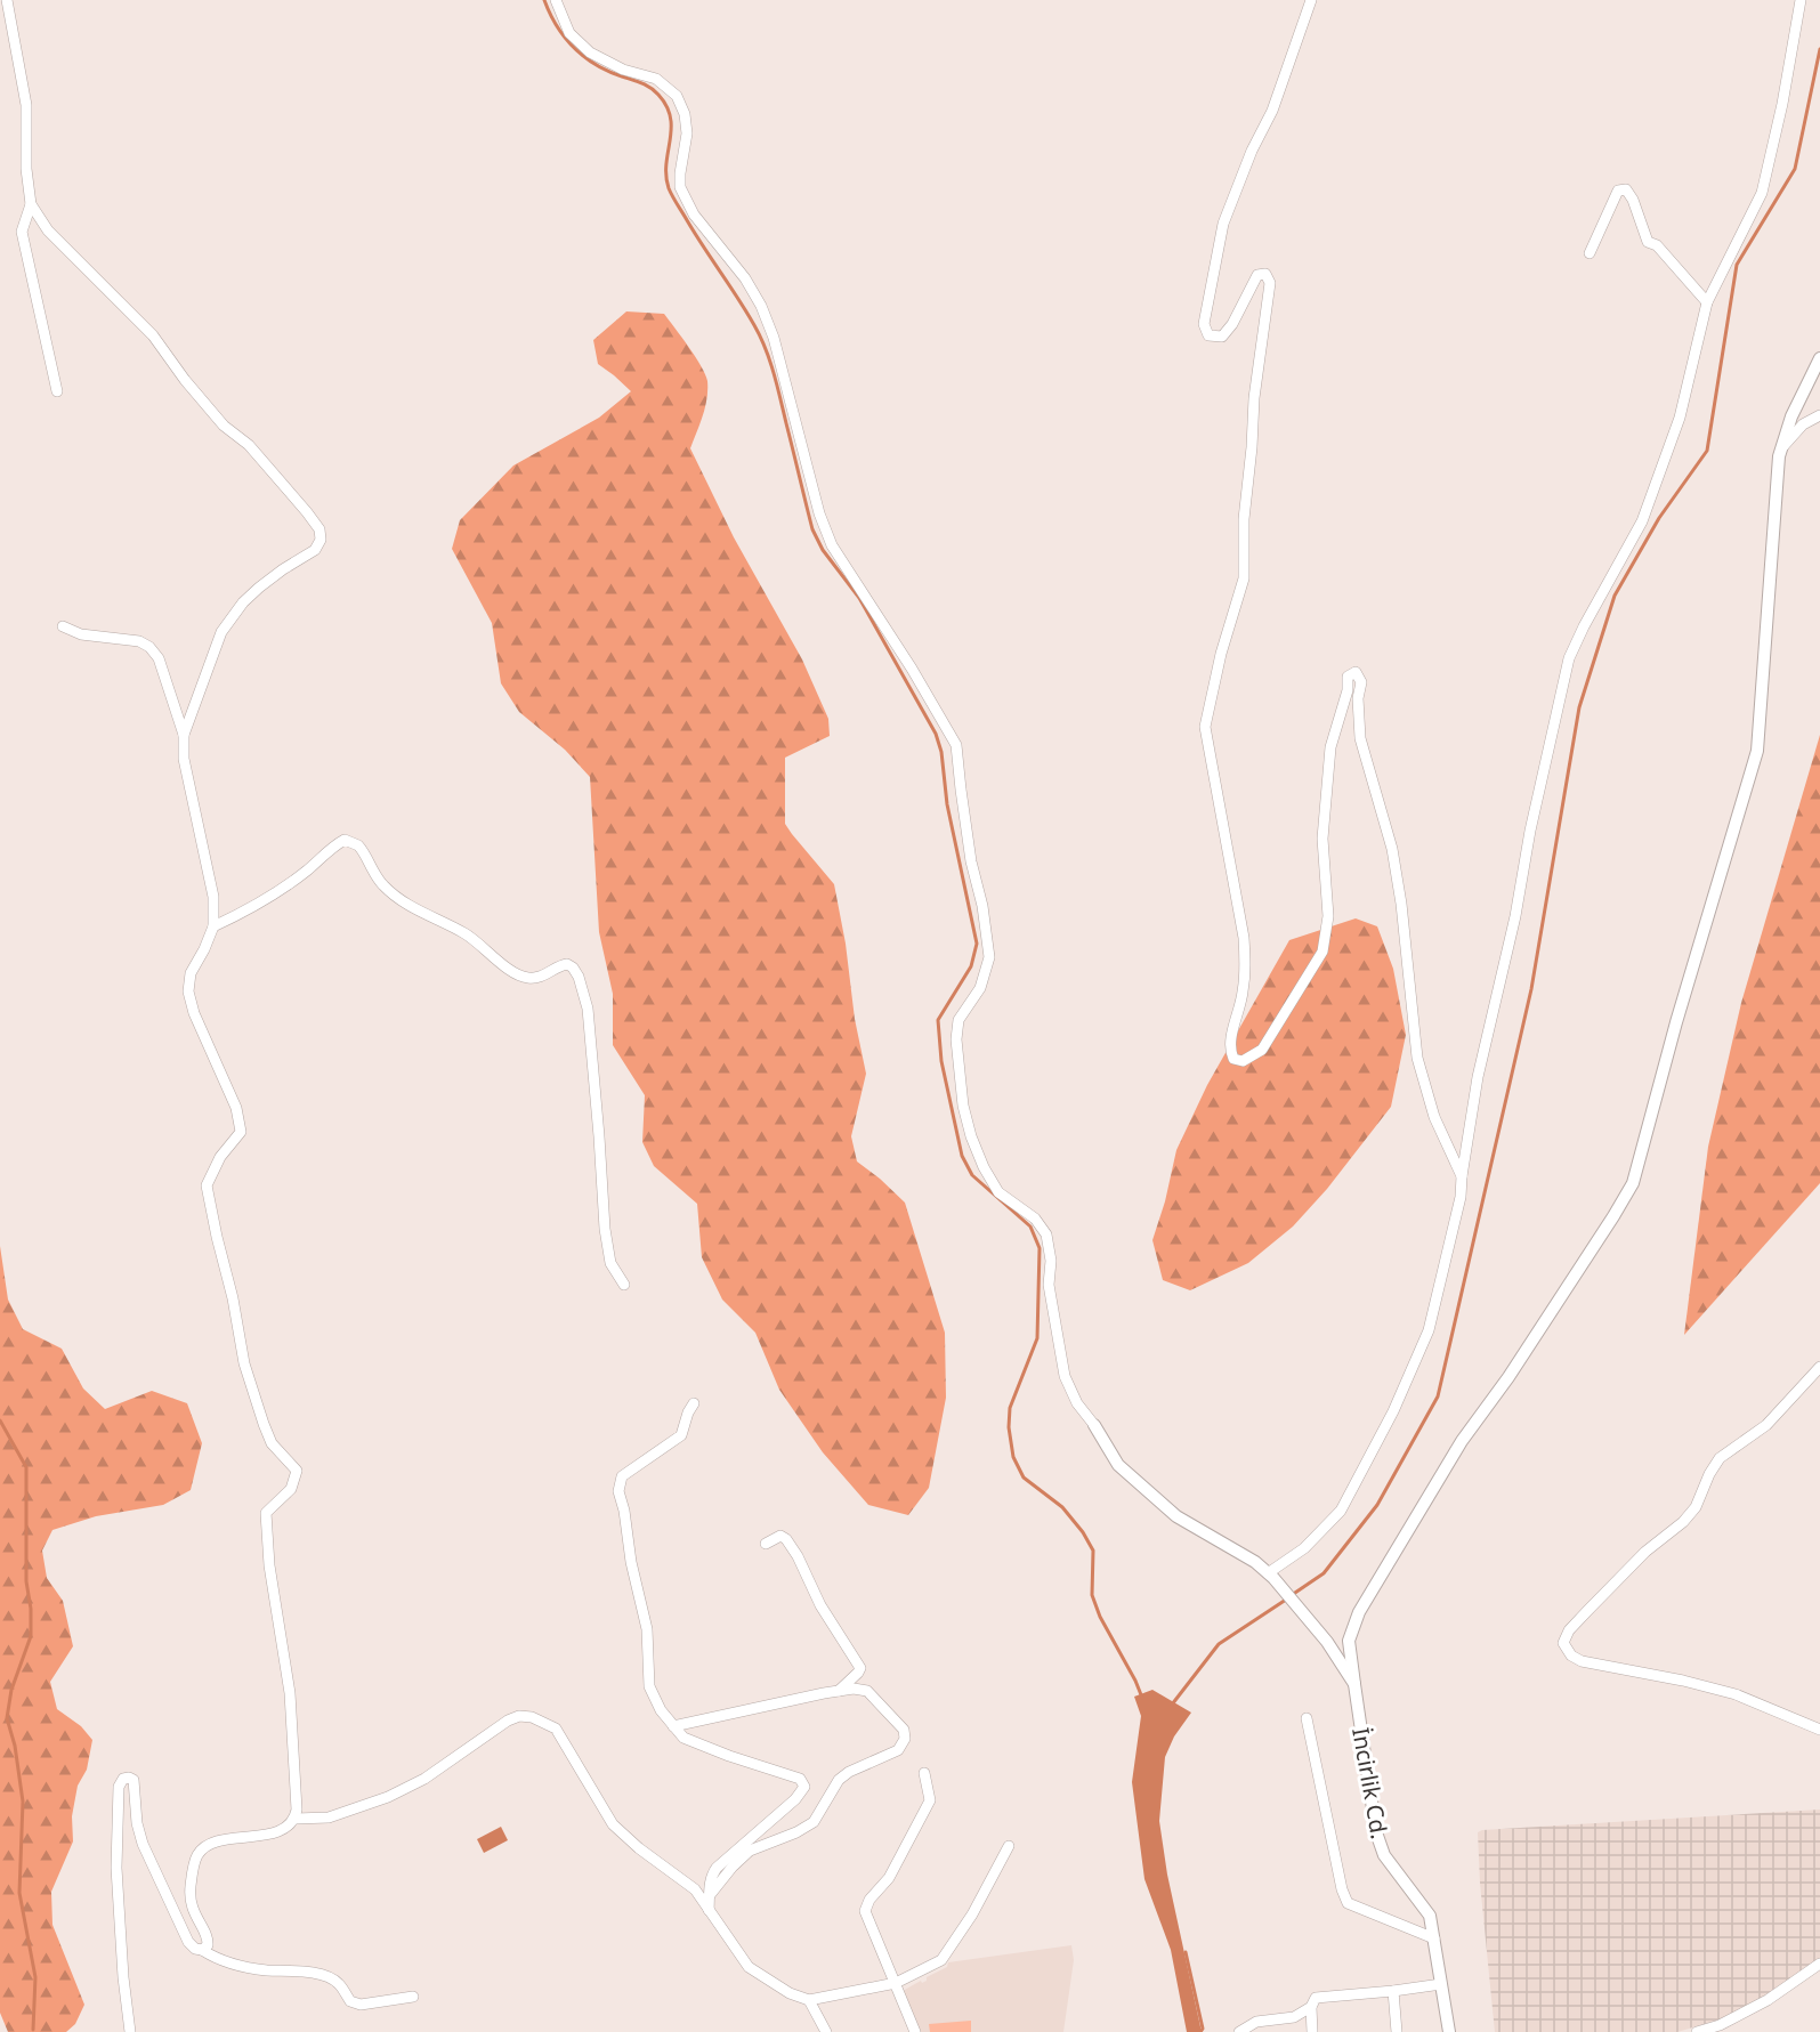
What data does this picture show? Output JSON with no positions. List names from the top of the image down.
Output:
{
  "streets": {
    "street": ["İncirlik Cd."]
  }
}
